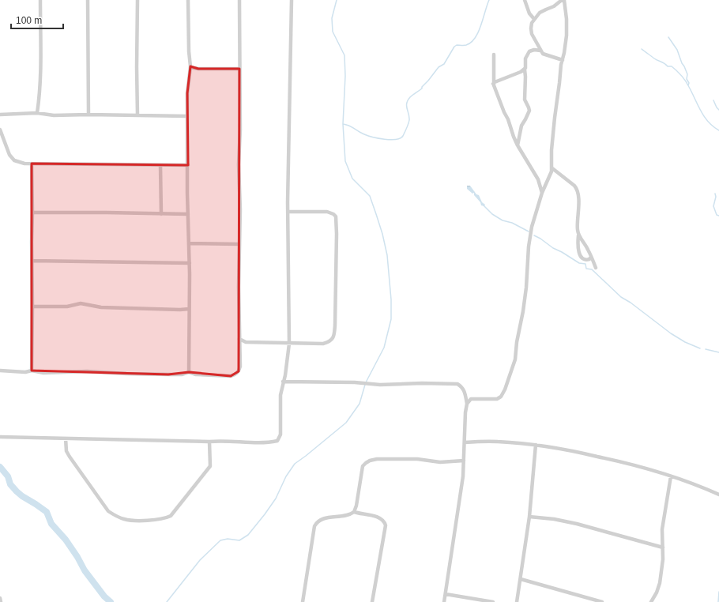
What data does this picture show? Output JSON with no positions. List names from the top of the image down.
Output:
{
  "scale_bar": "100 m"
}
